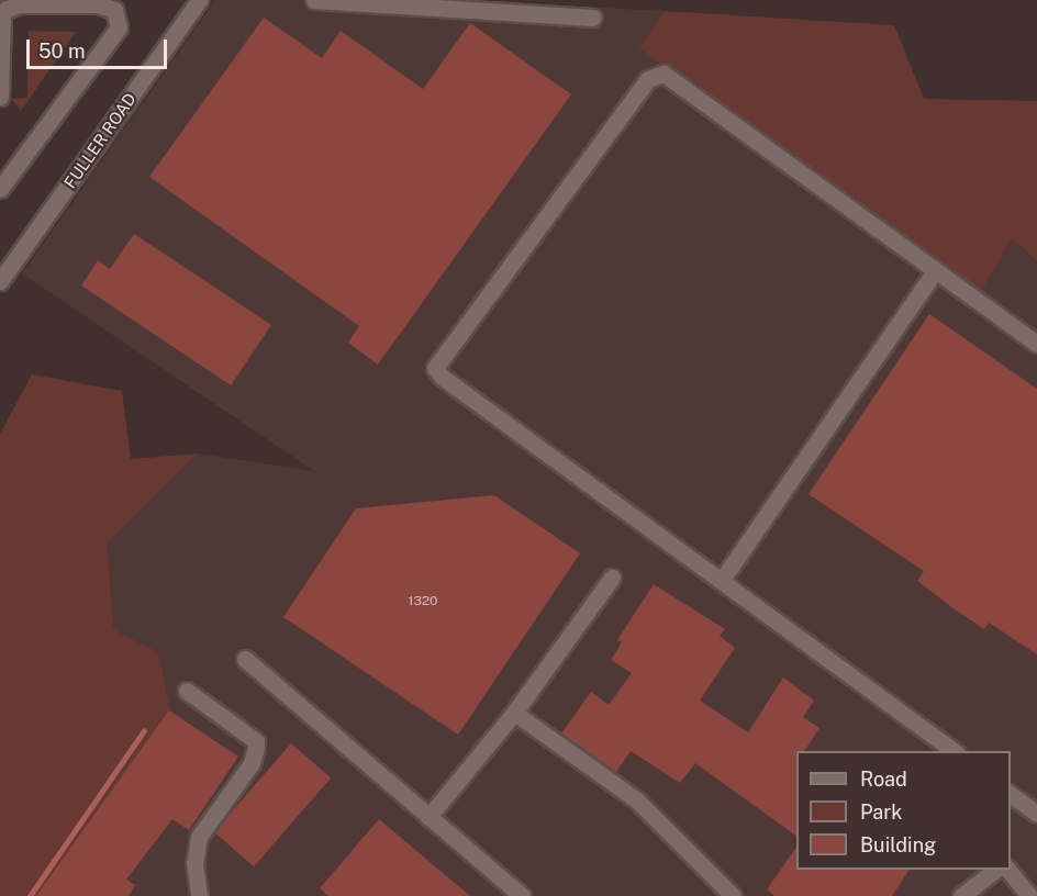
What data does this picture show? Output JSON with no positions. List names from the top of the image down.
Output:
{
  "streets": {
    "street": ["FULLER ROAD"]
  },
  "house_numbers": ["1320"],
  "legend": ["Road", "Park", "Building"],
  "scale_bar": "50 m"
}
